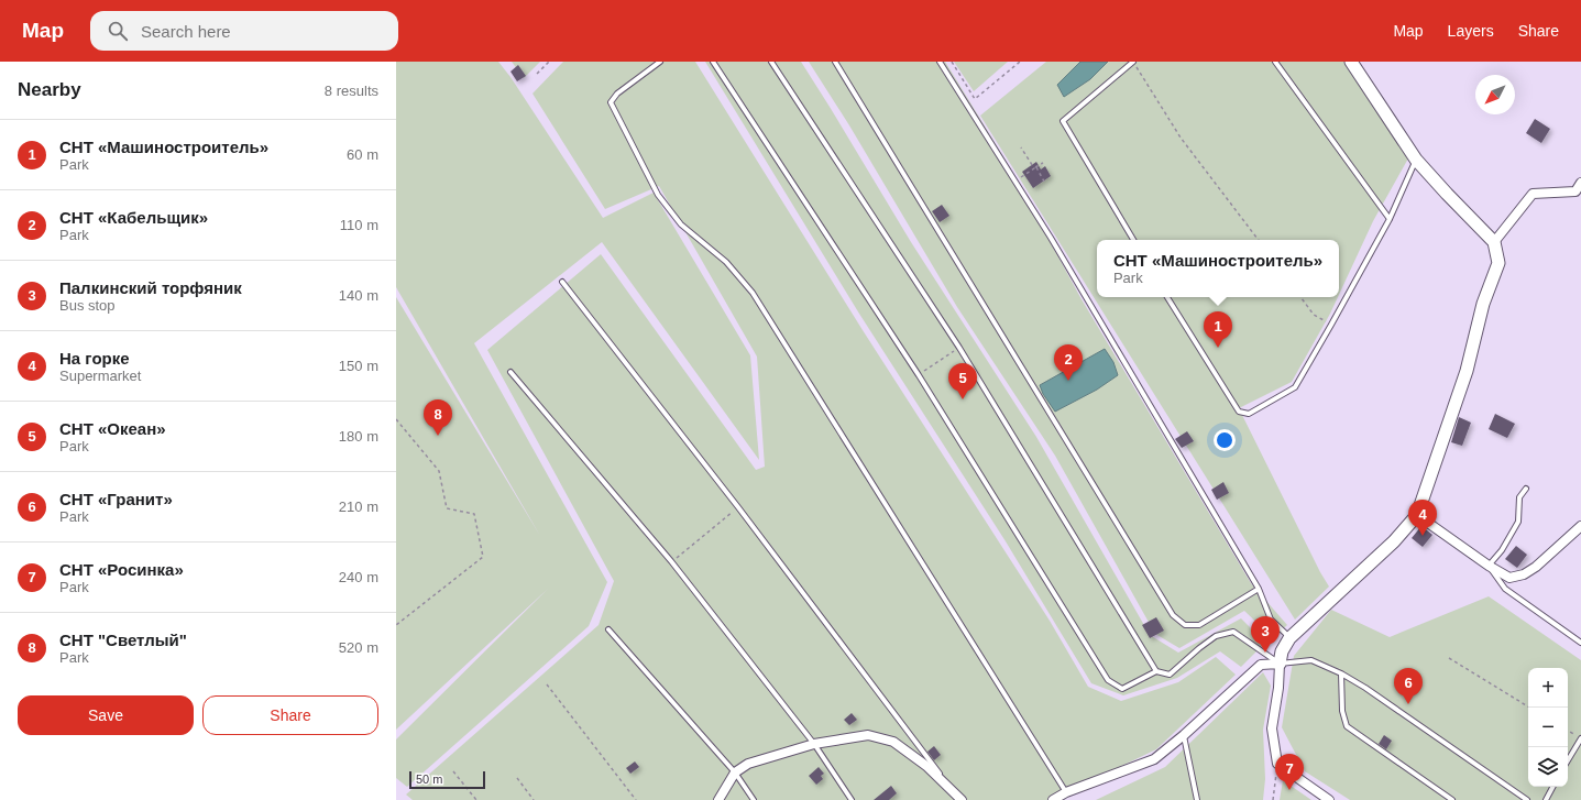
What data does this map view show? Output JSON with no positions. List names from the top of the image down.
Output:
{
  "scale_bar": "50 m",
  "north": "bottom left",
  "page": {
    "header": "Map",
    "search": "Search here",
    "nav": ["Map", "Layers", "Share"],
    "heading": ["Nearby", "8 results"],
    "list": [
      {
        "mark": "1",
        "name": "СНТ «Машиностроитель»",
        "note": "Park",
        "value": "60 m"
      },
      {
        "mark": "2",
        "name": "СНТ «Кабельщик»",
        "note": "Park",
        "value": "110 m"
      },
      {
        "mark": "3",
        "name": "Палкинский торфяник",
        "note": "Bus stop",
        "value": "140 m"
      },
      {
        "mark": "4",
        "name": "На горке",
        "note": "Supermarket",
        "value": "150 m"
      },
      {
        "mark": "5",
        "name": "СНТ «Океан»",
        "note": "Park",
        "value": "180 m"
      },
      {
        "mark": "6",
        "name": "СНТ «Гранит»",
        "note": "Park",
        "value": "210 m"
      },
      {
        "mark": "7",
        "name": "СНТ «Росинка»",
        "note": "Park",
        "value": "240 m"
      },
      {
        "mark": "8",
        "name": "СНТ \"Светлый\"",
        "note": "Park",
        "value": "520 m"
      }
    ],
    "popup": ["СНТ «Машиностроитель»", "Park"],
    "pins": [
      "1",
      "2",
      "5",
      "8",
      "4",
      "3",
      "6",
      "7"
    ],
    "map_buttons": ["+", "−"],
    "buttons": ["Save", "Share"],
    "scale": "50 m"
  }
}
